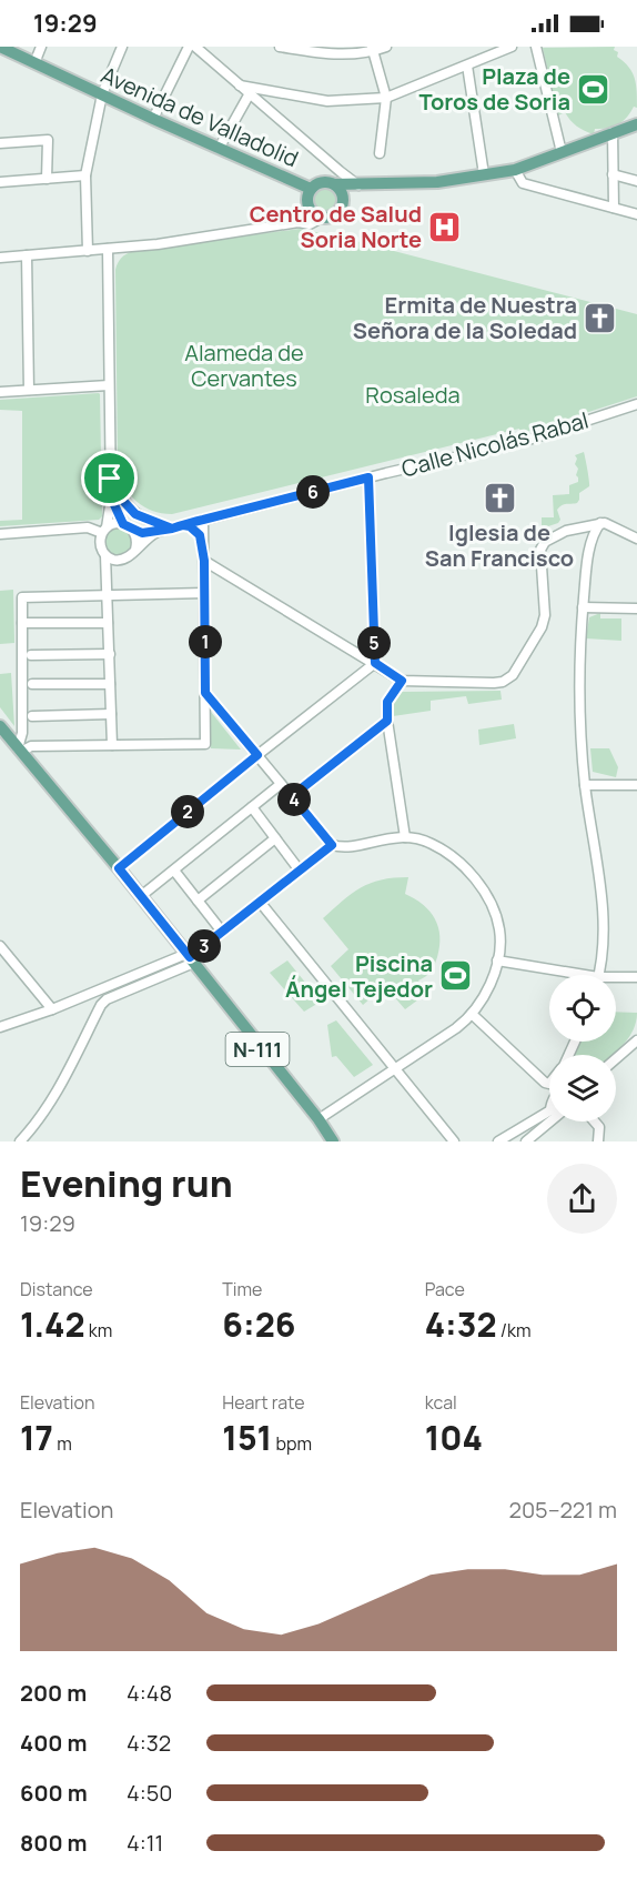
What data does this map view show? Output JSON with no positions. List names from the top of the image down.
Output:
{
  "streets": {
    "main road": ["Avenida de Valladolid", "N-111"],
    "street": ["Calle Nicolás Rabal"]
  },
  "parks": ["Alameda de Cervantes", "Rosaleda"],
  "places": {
    "sports": ["Plaza de Toros de Soria", "Piscina Ángel Tejedor"],
    "hospital": ["Centro de Salud Soria Norte"],
    "church": ["Ermita de Nuestra Señora de la Soledad", "Iglesia de San Francisco"]
  },
  "page": {
    "status": "19:29",
    "pins": [
      "6",
      "1",
      "5",
      "4",
      "2",
      "3"
    ],
    "heading": ["Evening run", "19:29"],
    "stats": [
      ["Distance", "1.42 km"],
      ["Time", "6:26"],
      ["Pace", "4:32 /km"],
      ["Elevation", "17 m"],
      ["Heart rate", "151 bpm"],
      ["kcal", "104"]
    ],
    "chart": ["Elevation", "205–221 m"],
    "list": [
      {
        "name": "200 m",
        "note": "4:48"
      },
      {
        "name": "400 m",
        "note": "4:32"
      },
      {
        "name": "600 m",
        "note": "4:50"
      },
      {
        "name": "800 m",
        "note": "4:11"
      }
    ]
  }
}
